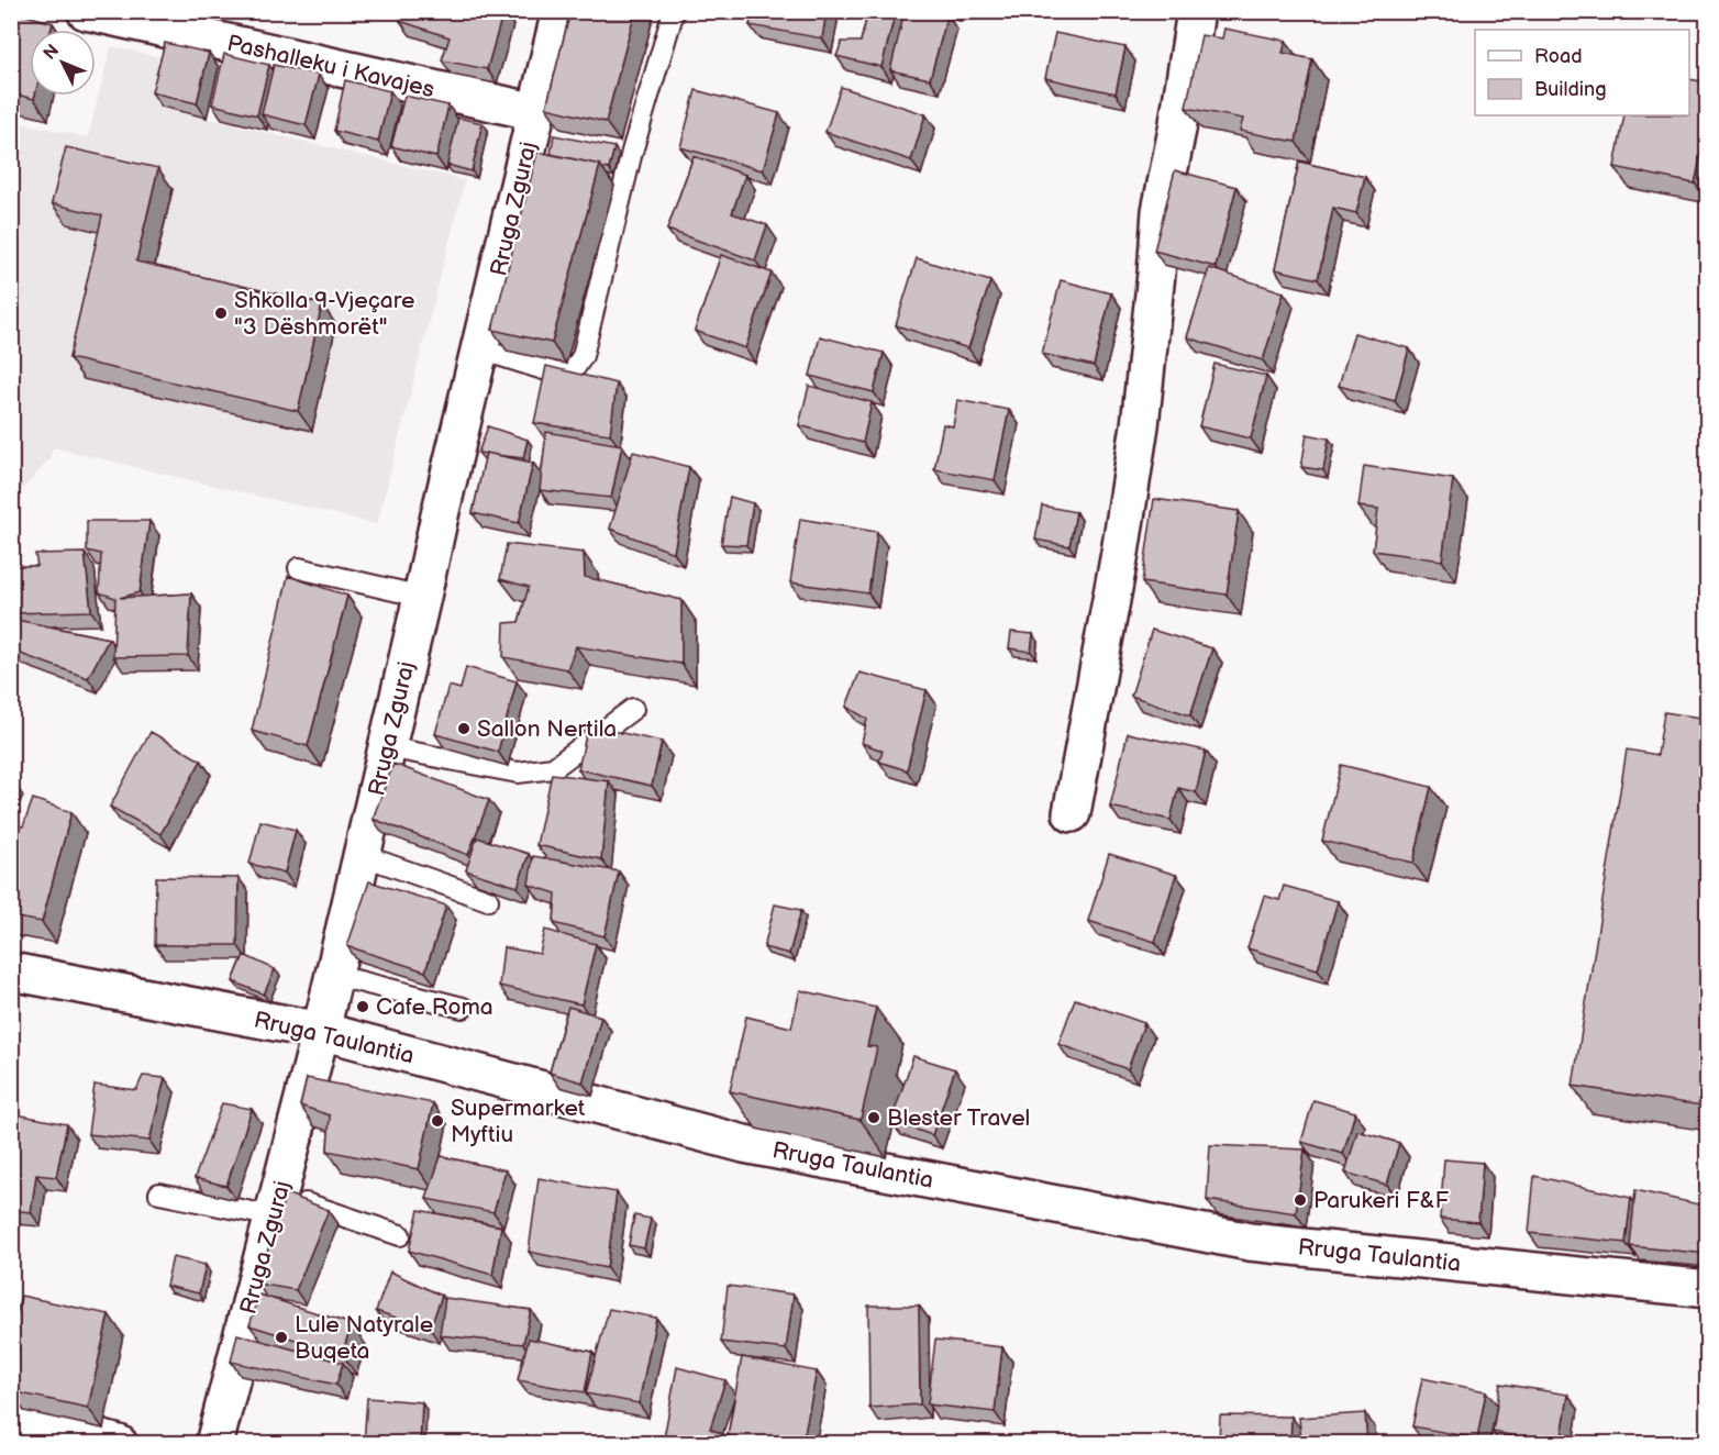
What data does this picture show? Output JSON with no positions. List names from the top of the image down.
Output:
{
  "streets": {
    "street": ["Pashalleku i Kavajes", "Rruga Zguraj", "Rruga Taulantia"]
  },
  "crossings": [
    ["Pashalleku i Kavajes", "Rruga Zguraj"],
    ["Rruga Zguraj", "Rruga Taulantia"]
  ],
  "places": [
    "Shkolla 9-Vjeçare \"3 Dëshmorët\"",
    "Sallon Nertila",
    "Cafe Roma",
    "Blester Travel",
    "Supermarket Myftiu",
    "Parukeri F&F",
    "Lule Natyrale Buqeta"
  ],
  "legend": ["Road", "Building"],
  "north": "top left"
}
